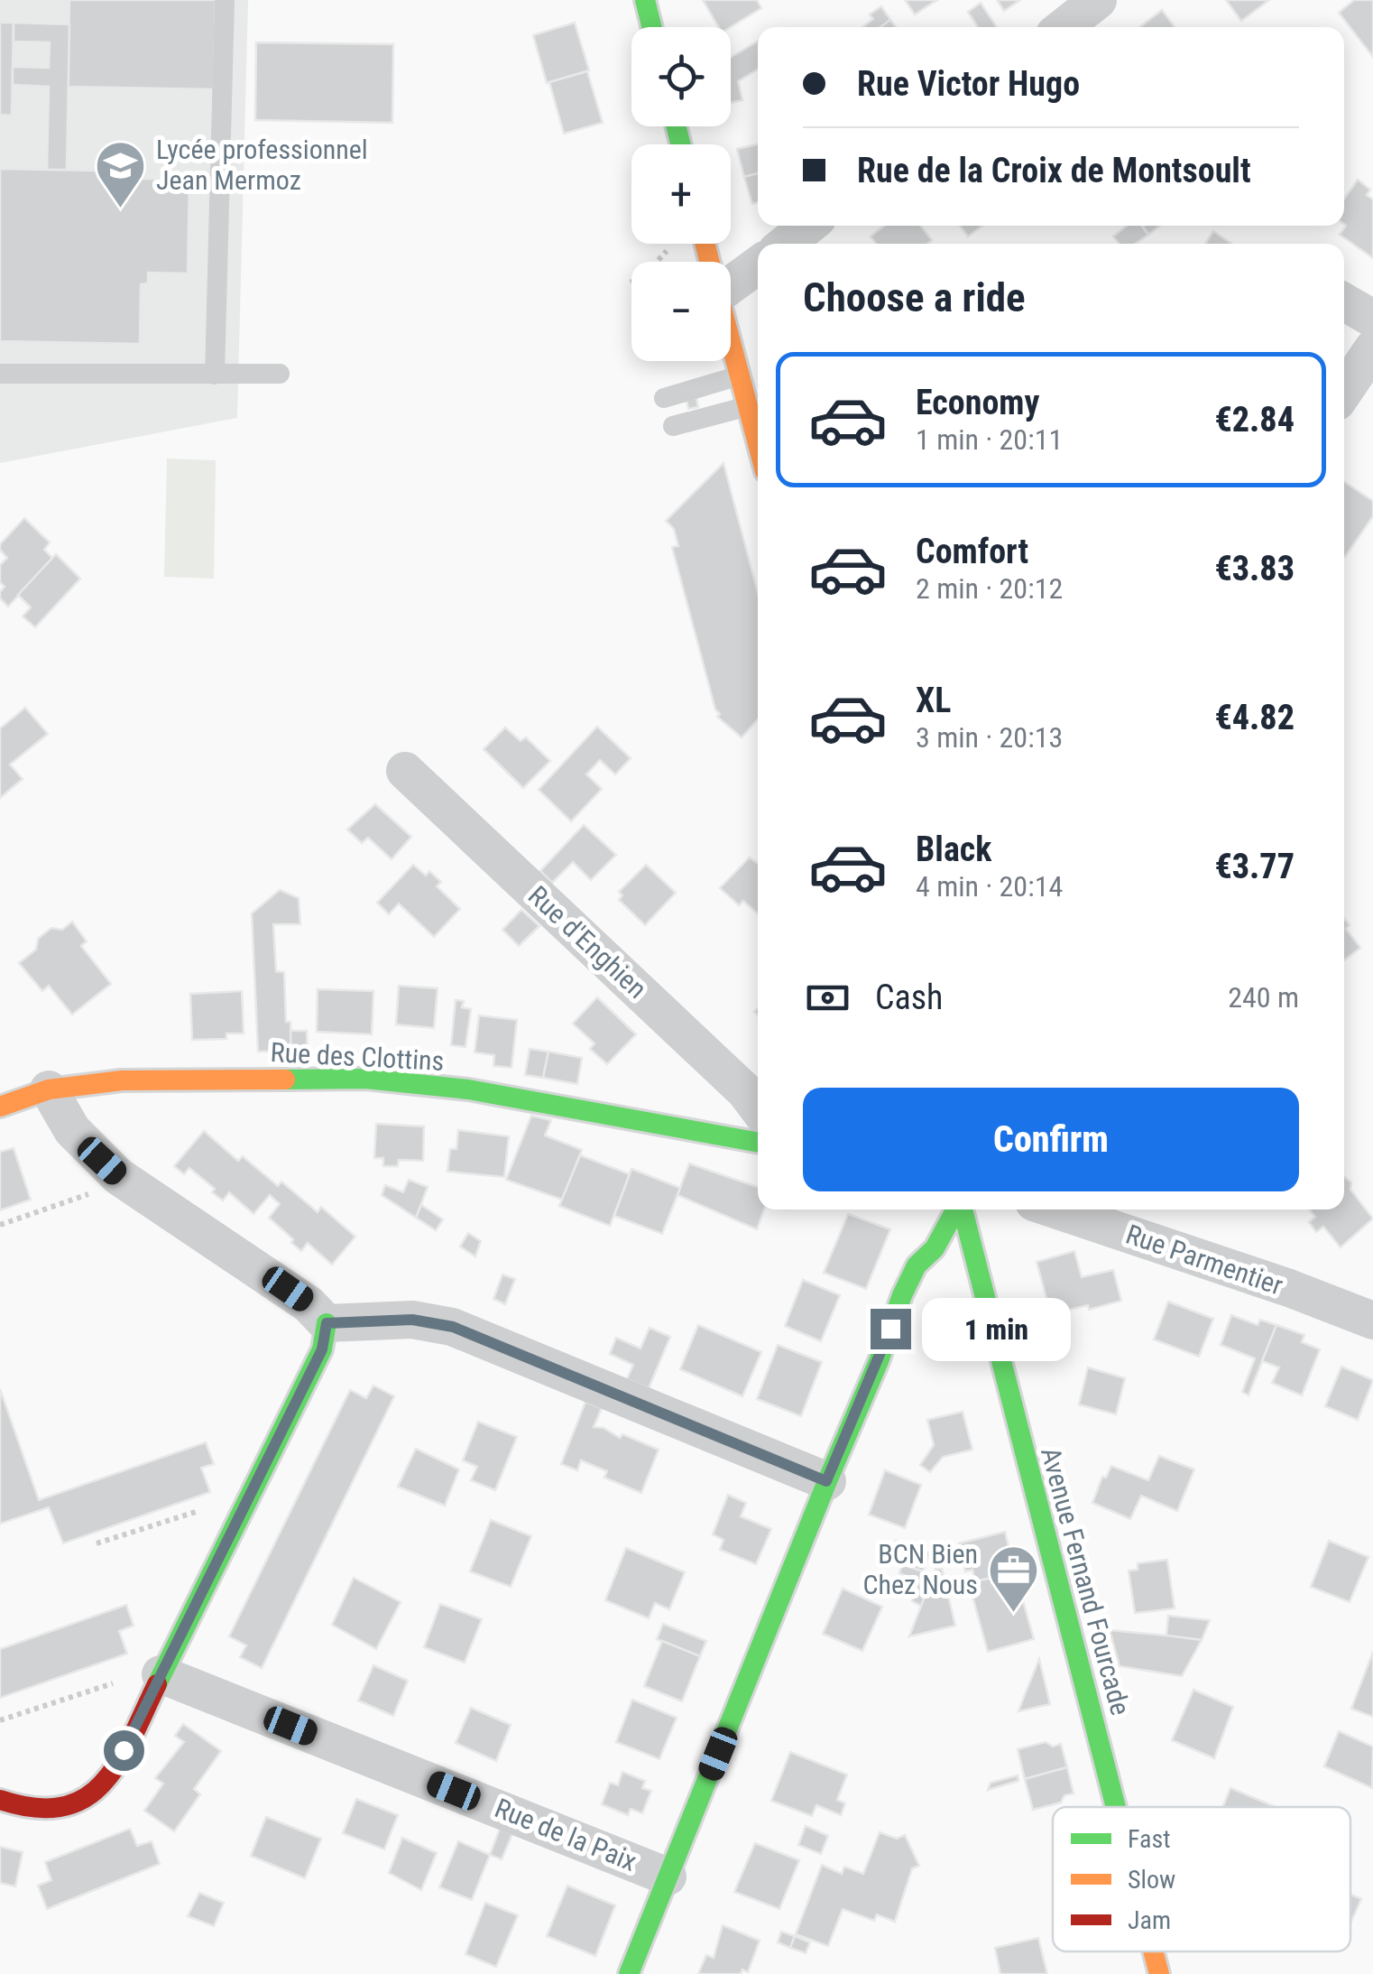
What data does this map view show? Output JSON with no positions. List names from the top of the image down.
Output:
{
  "streets": {
    "street": [
      "Rue d'Enghien",
      "Rue des Clottins",
      "Rue Parmentier",
      "Avenue Fernand Fourcade",
      "Rue de la Paix"
    ]
  },
  "places": {
    "school or university": ["Lycée professionnel Jean Mermoz"],
    "office": ["BCN Bien Chez Nous"]
  },
  "legend": ["Fast", "Slow", "Jam"],
  "page": {
    "map_buttons": ["+", "−"],
    "banner": ["Rue Victor Hugo", "Rue de la Croix de Montsoult"],
    "heading": "Choose a ride",
    "list": [
      {
        "name": "Economy",
        "note": "1 min · 20:11",
        "value": "€2.84"
      },
      {
        "name": "Comfort",
        "note": "2 min · 20:12",
        "value": "€3.83"
      },
      {
        "name": "XL",
        "note": "3 min · 20:13",
        "value": "€4.82"
      },
      {
        "name": "Black",
        "note": "4 min · 20:14",
        "value": "€3.77"
      }
    ],
    "pay": ["Cash", "240 m"],
    "buttons": "Confirm",
    "bubble": "1 min"
  }
}
